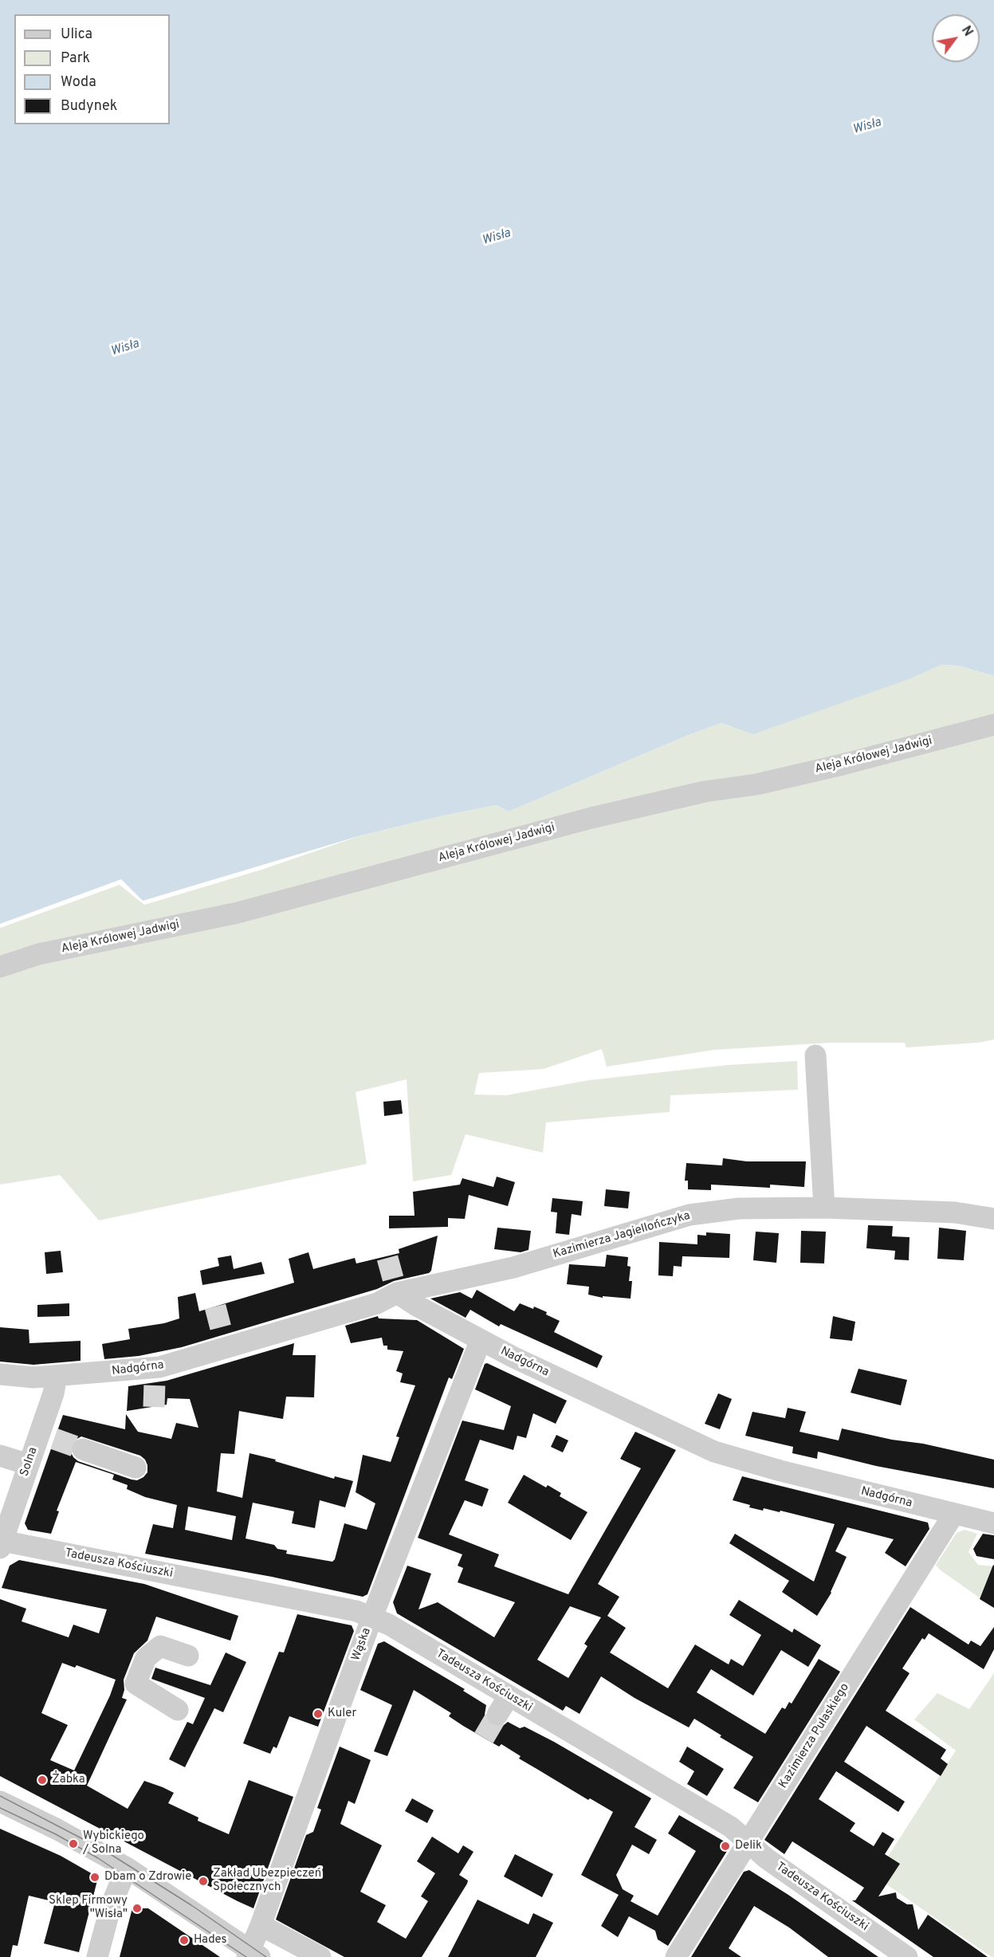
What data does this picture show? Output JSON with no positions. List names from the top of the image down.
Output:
{
  "streets": {
    "street": [
      "Aleja Królowej Jadwigi",
      "Kazimierza Jagiellończyka",
      "Nadgórna",
      "Solna",
      "Tadeusza Kościuszki",
      "Wąska",
      "Kazimierza Pułaskiego"
    ]
  },
  "crossings": [
    ["Kazimierza Jagiellończyka", "Nadgórna"],
    ["Nadgórna", "Solna"],
    ["Nadgórna", "Wąska"],
    ["Nadgórna", "Kazimierza Pułaskiego"],
    ["Solna", "Tadeusza Kościuszki"],
    ["Tadeusza Kościuszki", "Wąska"],
    ["Tadeusza Kościuszki", "Kazimierza Pułaskiego"]
  ],
  "water": ["Wisła"],
  "places": [
    "Kuler",
    "Żabka",
    "Wybickiego / Solna",
    "Delik",
    "Dbam o Zdrowie",
    "Zakład Ubezpieczeń Społecznych",
    "Sklep Firmowy \"Wisła\"",
    "Hades"
  ],
  "legend": [
    "Ulica",
    "Park",
    "Woda",
    "Budynek"
  ],
  "north": "top right"
}
